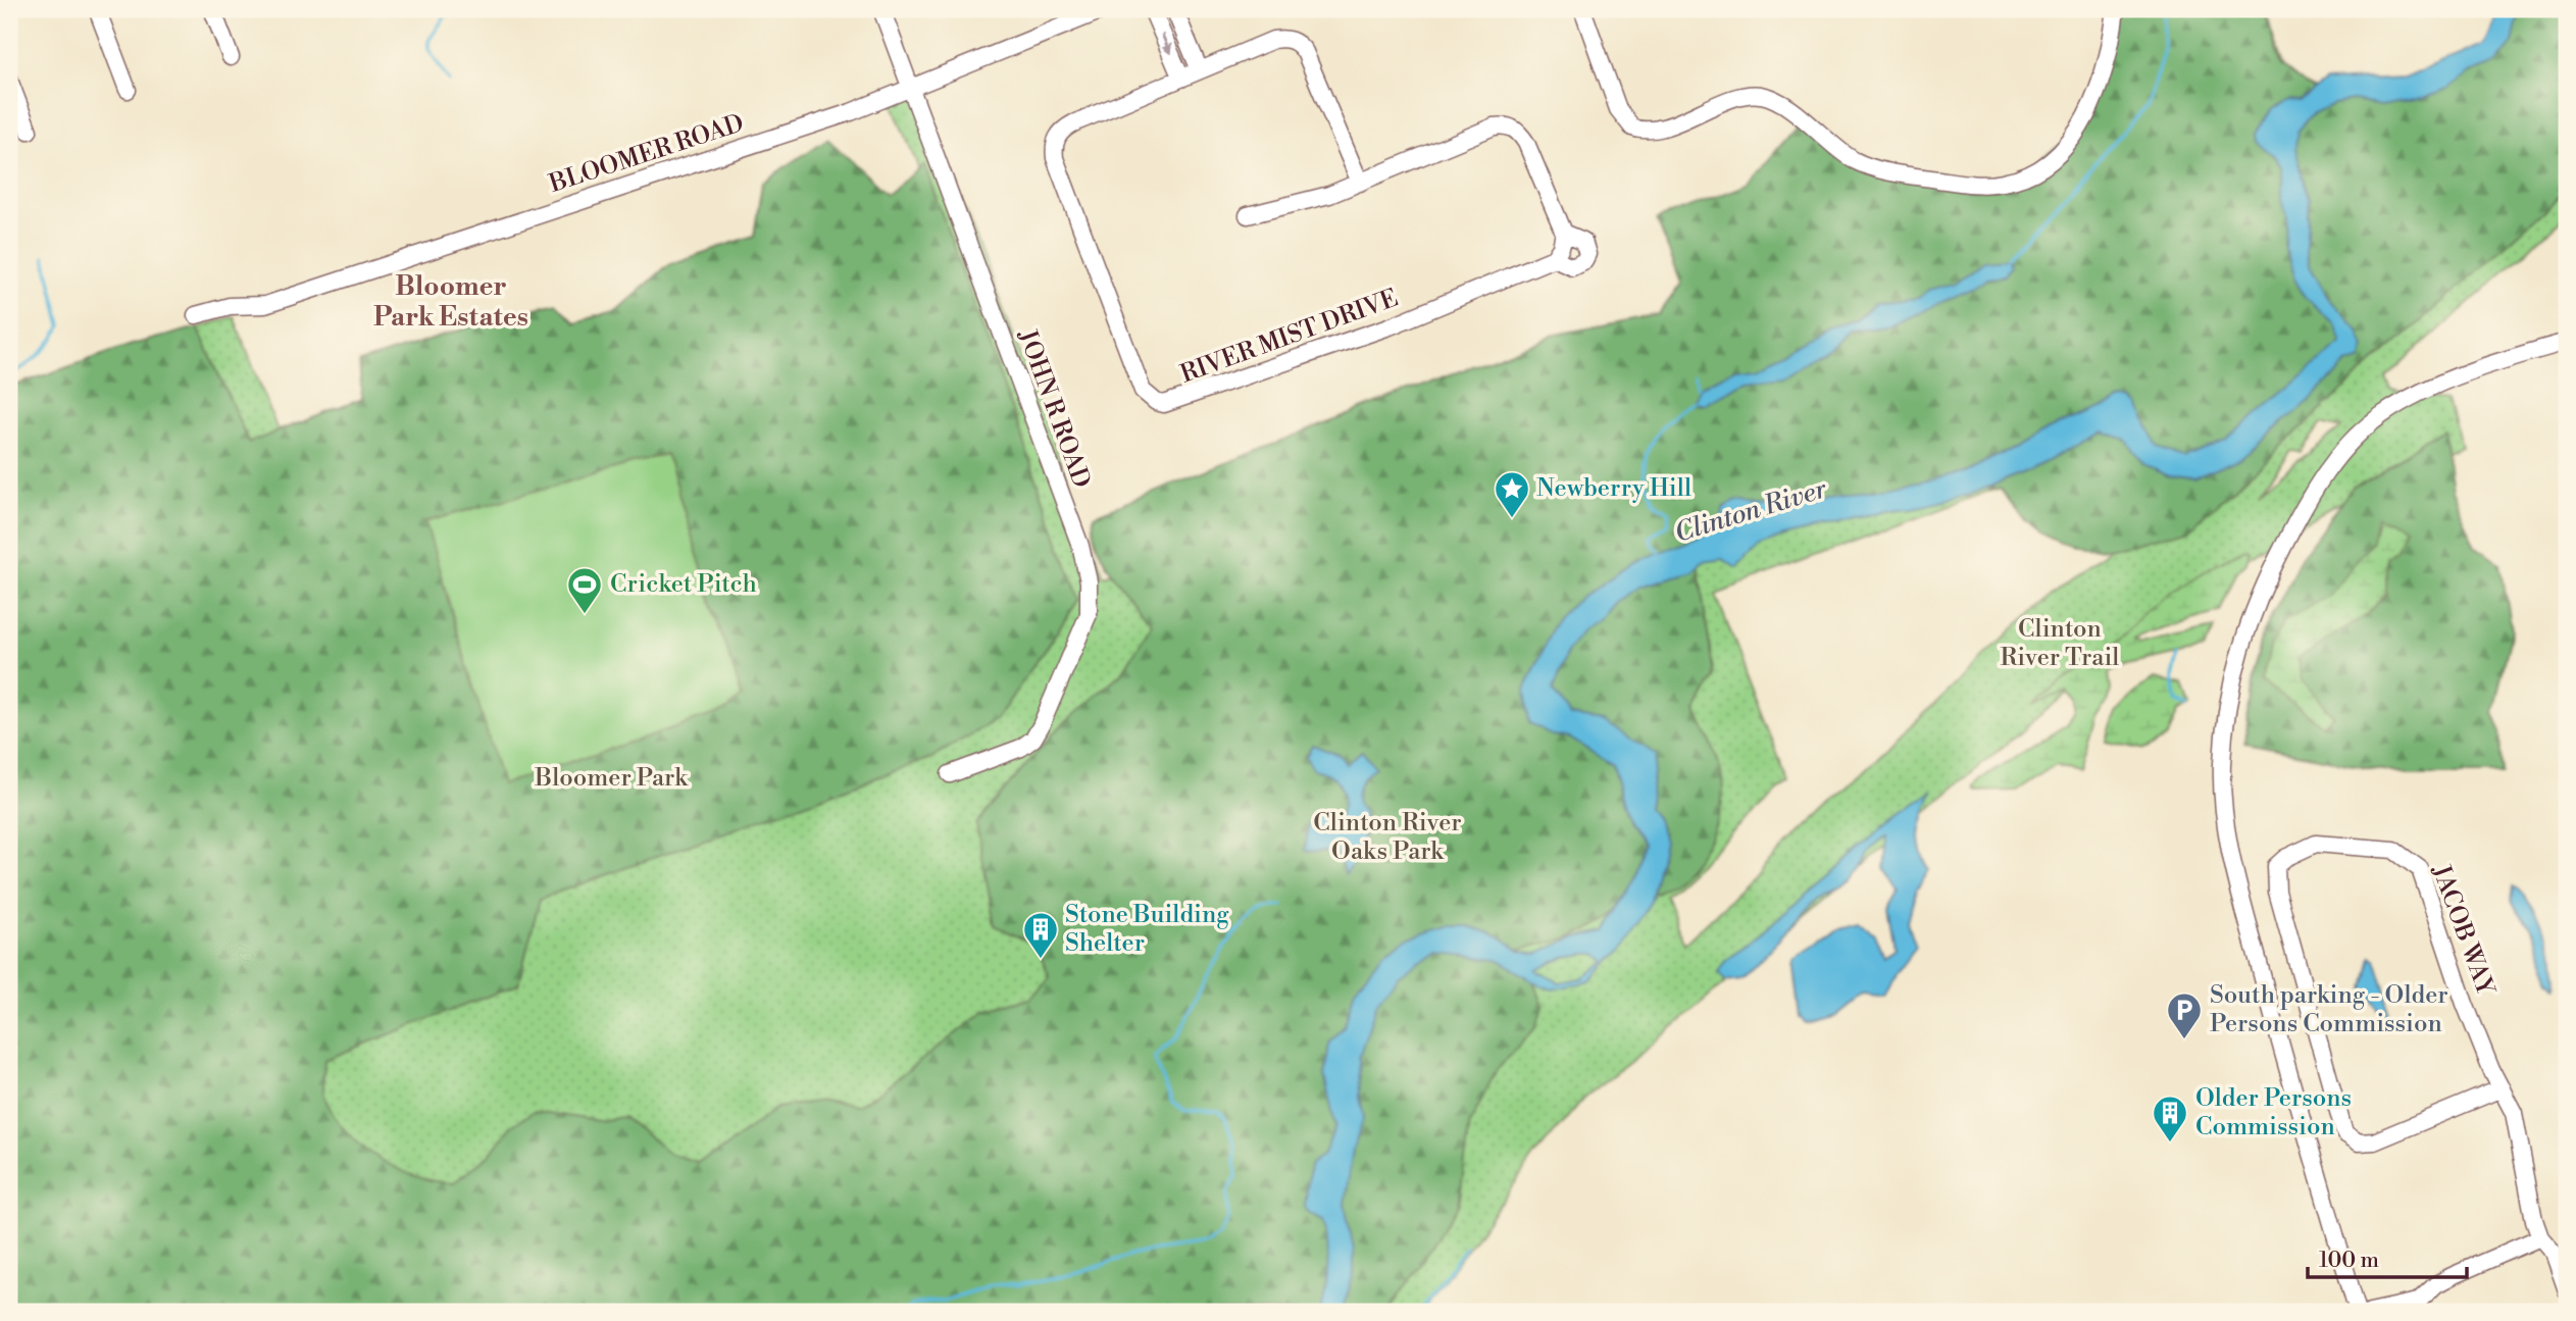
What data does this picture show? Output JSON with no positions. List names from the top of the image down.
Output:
{
  "streets": {
    "street": [
      "BLOOMER ROAD",
      "RIVER MIST DRIVE",
      "JOHN R ROAD",
      "JACOB WAY"
    ]
  },
  "crossings": [
    ["BLOOMER ROAD", "JOHN R ROAD"]
  ],
  "districts": ["Bloomer Park Estates"],
  "water": ["Clinton River"],
  "parks": ["Clinton River Trail", "Bloomer Park", "Clinton River Oaks Park"],
  "places": {
    "place": ["Newberry Hill"],
    "sports": ["Cricket Pitch"],
    "building": ["Stone Building Shelter", "Older Persons Commission"],
    "parking": ["South parking - Older Persons Commission"]
  },
  "scale_bar": "100 m"
}
